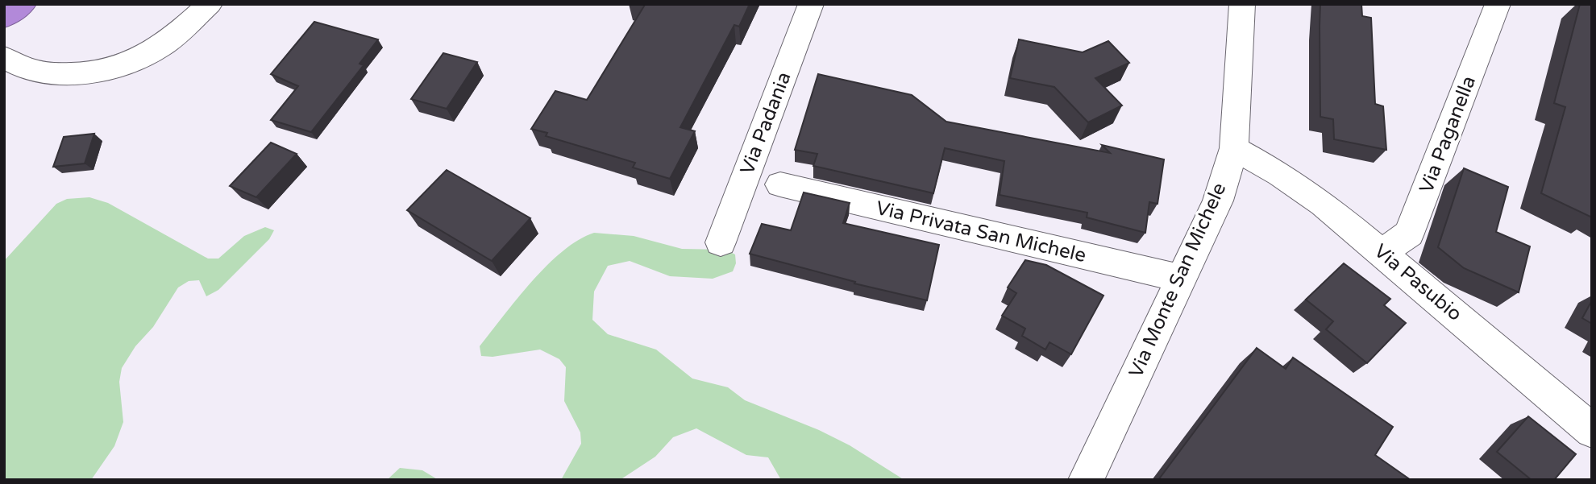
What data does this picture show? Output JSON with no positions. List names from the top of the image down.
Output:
{
  "streets": {
    "street": [
      "Via Padania",
      "Via Paganella",
      "Via Privata San Michele",
      "Via Monte San Michele",
      "Via Pasubio"
    ]
  },
  "crossings": [
    ["Via Paganella", "Via Pasubio"],
    ["Via Privata San Michele", "Via Monte San Michele"],
    ["Via Monte San Michele", "Via Pasubio"]
  ]
}
